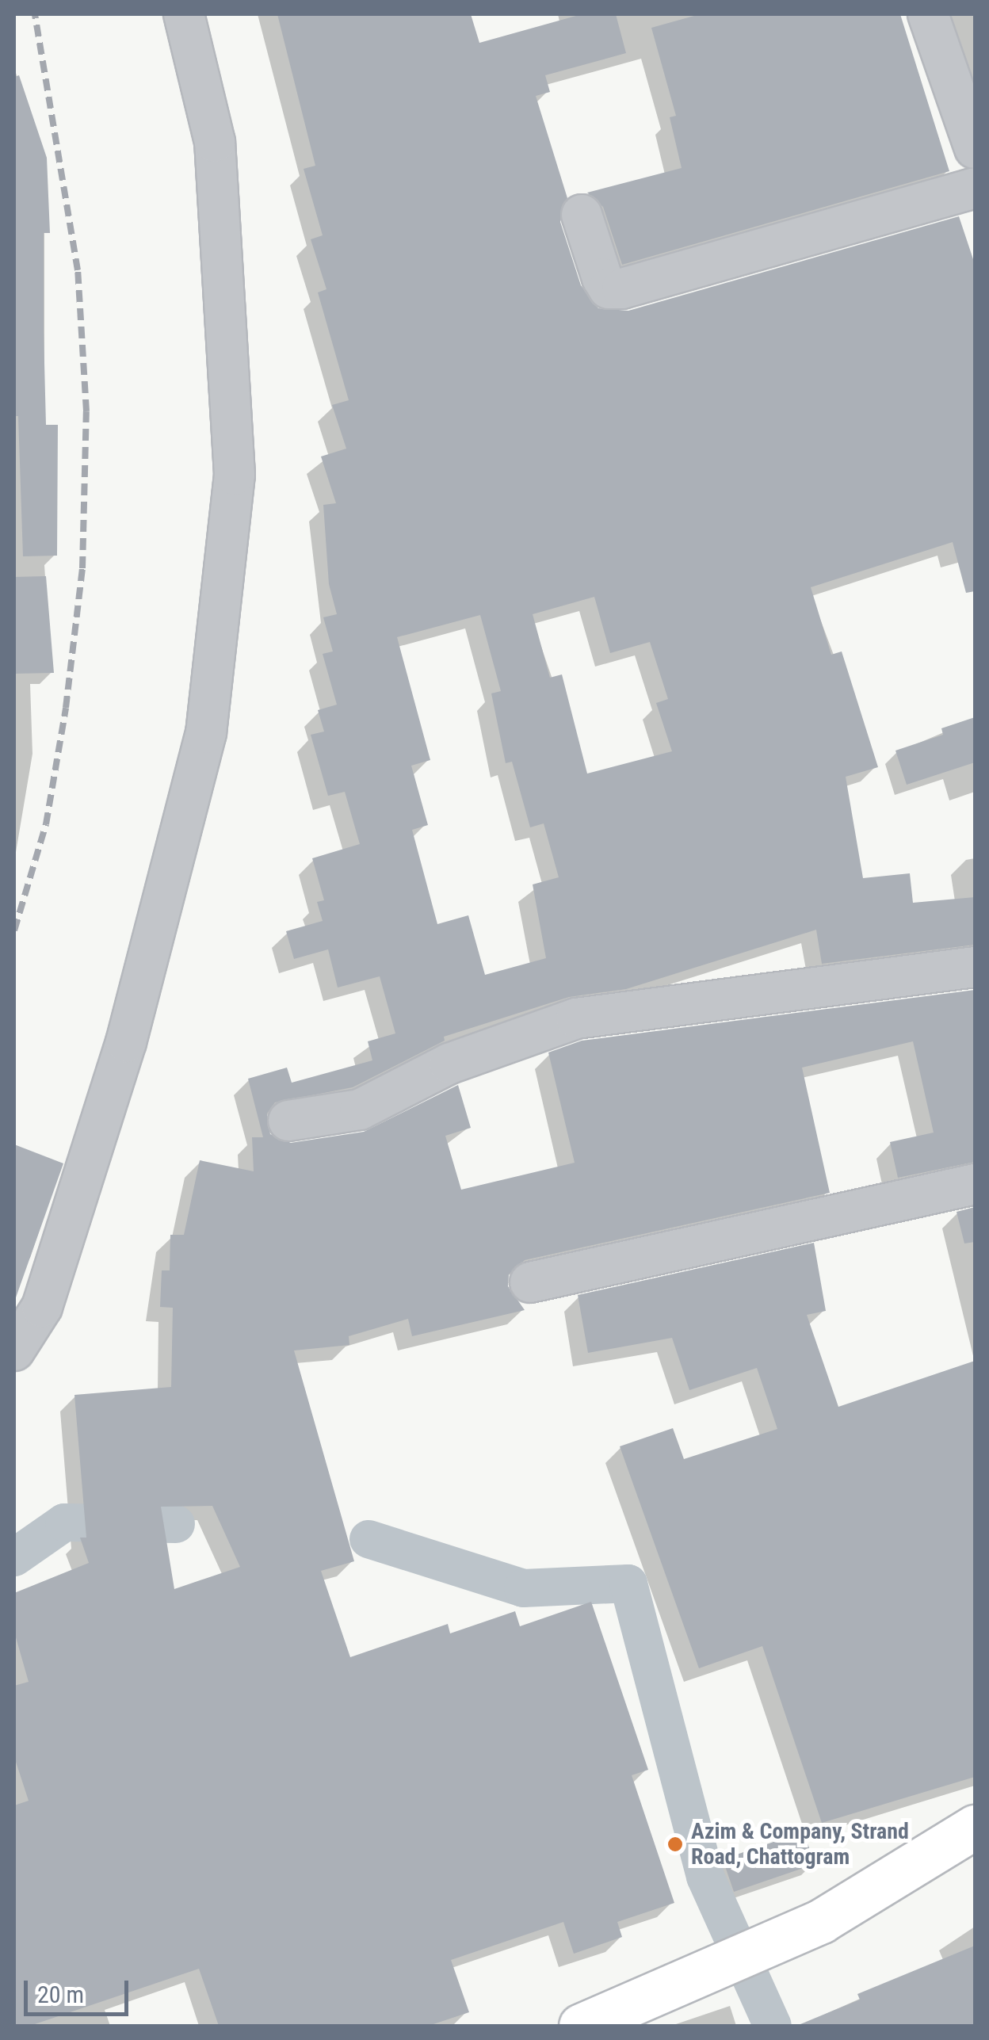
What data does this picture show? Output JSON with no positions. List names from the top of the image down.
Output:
{
  "places": ["Azim & Company, Strand Road, Chattogram"],
  "scale_bar": "20 m"
}
